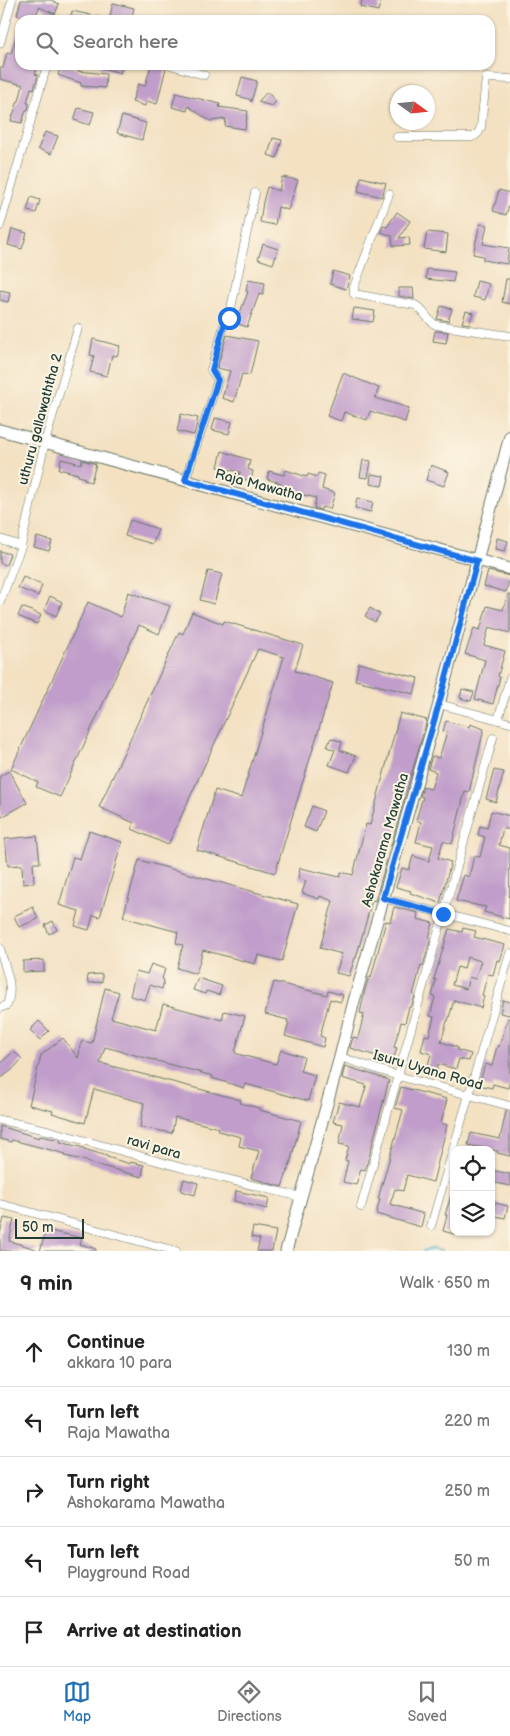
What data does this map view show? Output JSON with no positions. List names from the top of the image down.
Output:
{
  "streets": {
    "street": [
      "uthuru gallawaththa 2",
      "Raja Mawatha",
      "Ashokarama Mawatha",
      "Isuru Uyana Road",
      "ravi para"
    ]
  },
  "crossings": [
    ["uthuru gallawaththa 2", "Raja Mawatha"],
    ["Raja Mawatha", "Ashokarama Mawatha"],
    ["Ashokarama Mawatha", "Isuru Uyana Road"],
    ["Ashokarama Mawatha", "ravi para"]
  ],
  "scale_bar": "50 m",
  "north": "right",
  "page": {
    "search": "Search here",
    "scale": "50 m",
    "heading": ["9 min", "Walk · 650 m"],
    "list": [
      ["Continue", "akkara 10 para", "130 m"],
      ["Turn left", "Raja Mawatha", "220 m"],
      ["Turn right", "Ashokarama Mawatha", "250 m"],
      ["Turn left", "Playground Road", "50 m"],
      "Arrive at destination"
    ],
    "nav": ["Map", "Directions", "Saved"]
  }
}
